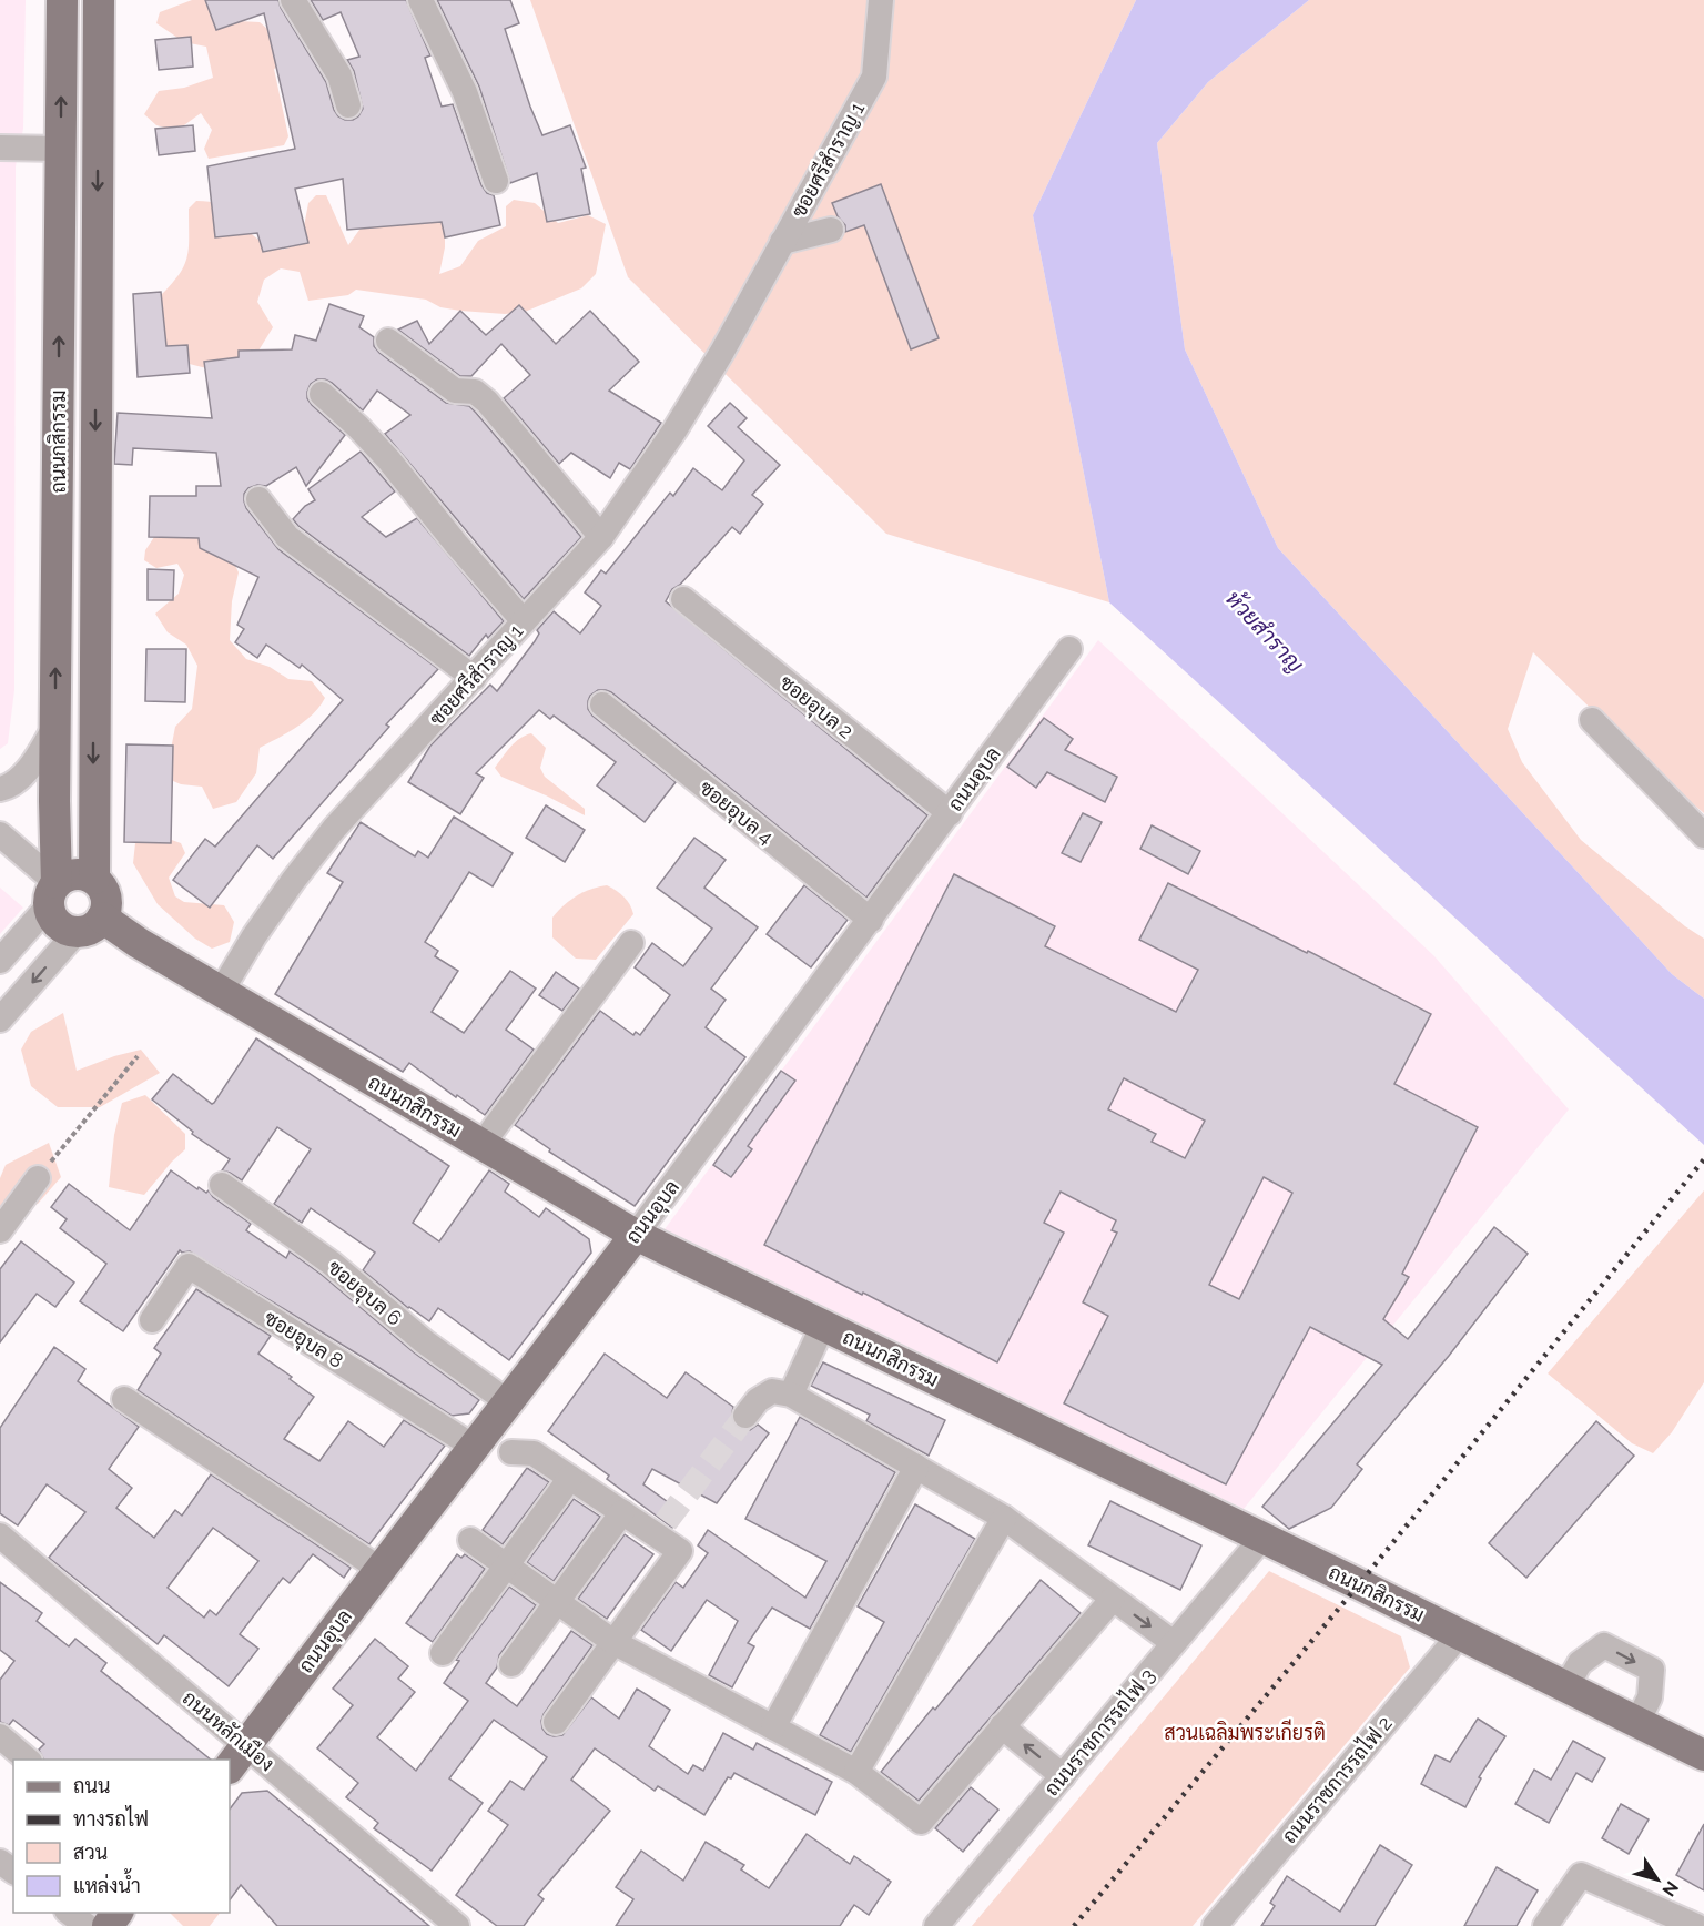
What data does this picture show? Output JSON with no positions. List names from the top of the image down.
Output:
{
  "streets": {
    "main road": ["ถนนกสิกรรม", "ถนนอุบล"],
    "street": [
      "ซอยศรีสำราญ 1",
      "ซอยอุบล 2",
      "ซอยอุบล 4",
      "ซอยอุบล 6",
      "ซอยอุบล 8",
      "ถนนหลักเมือง",
      "ถนนราชการรถไฟ 3",
      "ถนนราชการรถไฟ 2"
    ]
  },
  "crossings": [
    ["ซอยศรีสำราญ 1", "ถนนกสิกรรม"],
    ["ถนนกสิกรรม", "ถนนอุบล"],
    ["ถนนกสิกรรม", "ถนนราชการรถไฟ 3"],
    ["ถนนกสิกรรม", "ถนนราชการรถไฟ 2"],
    ["ซอยอุบล 2", "ถนนอุบล"],
    ["ถนนอุบล", "ซอยอุบล 4"],
    ["ถนนอุบล", "ซอยอุบล 6"],
    ["ถนนอุบล", "ซอยอุบล 8"],
    ["ถนนอุบล", "ถนนหลักเมือง"]
  ],
  "water": ["ห้วยสำราญ"],
  "parks": ["สวนเฉลิมพระเกียรติ"],
  "legend": [
    "ถนน",
    "ทางรถไฟ",
    "สวน",
    "แหล่งน้ำ"
  ],
  "north": "bottom right"
}
